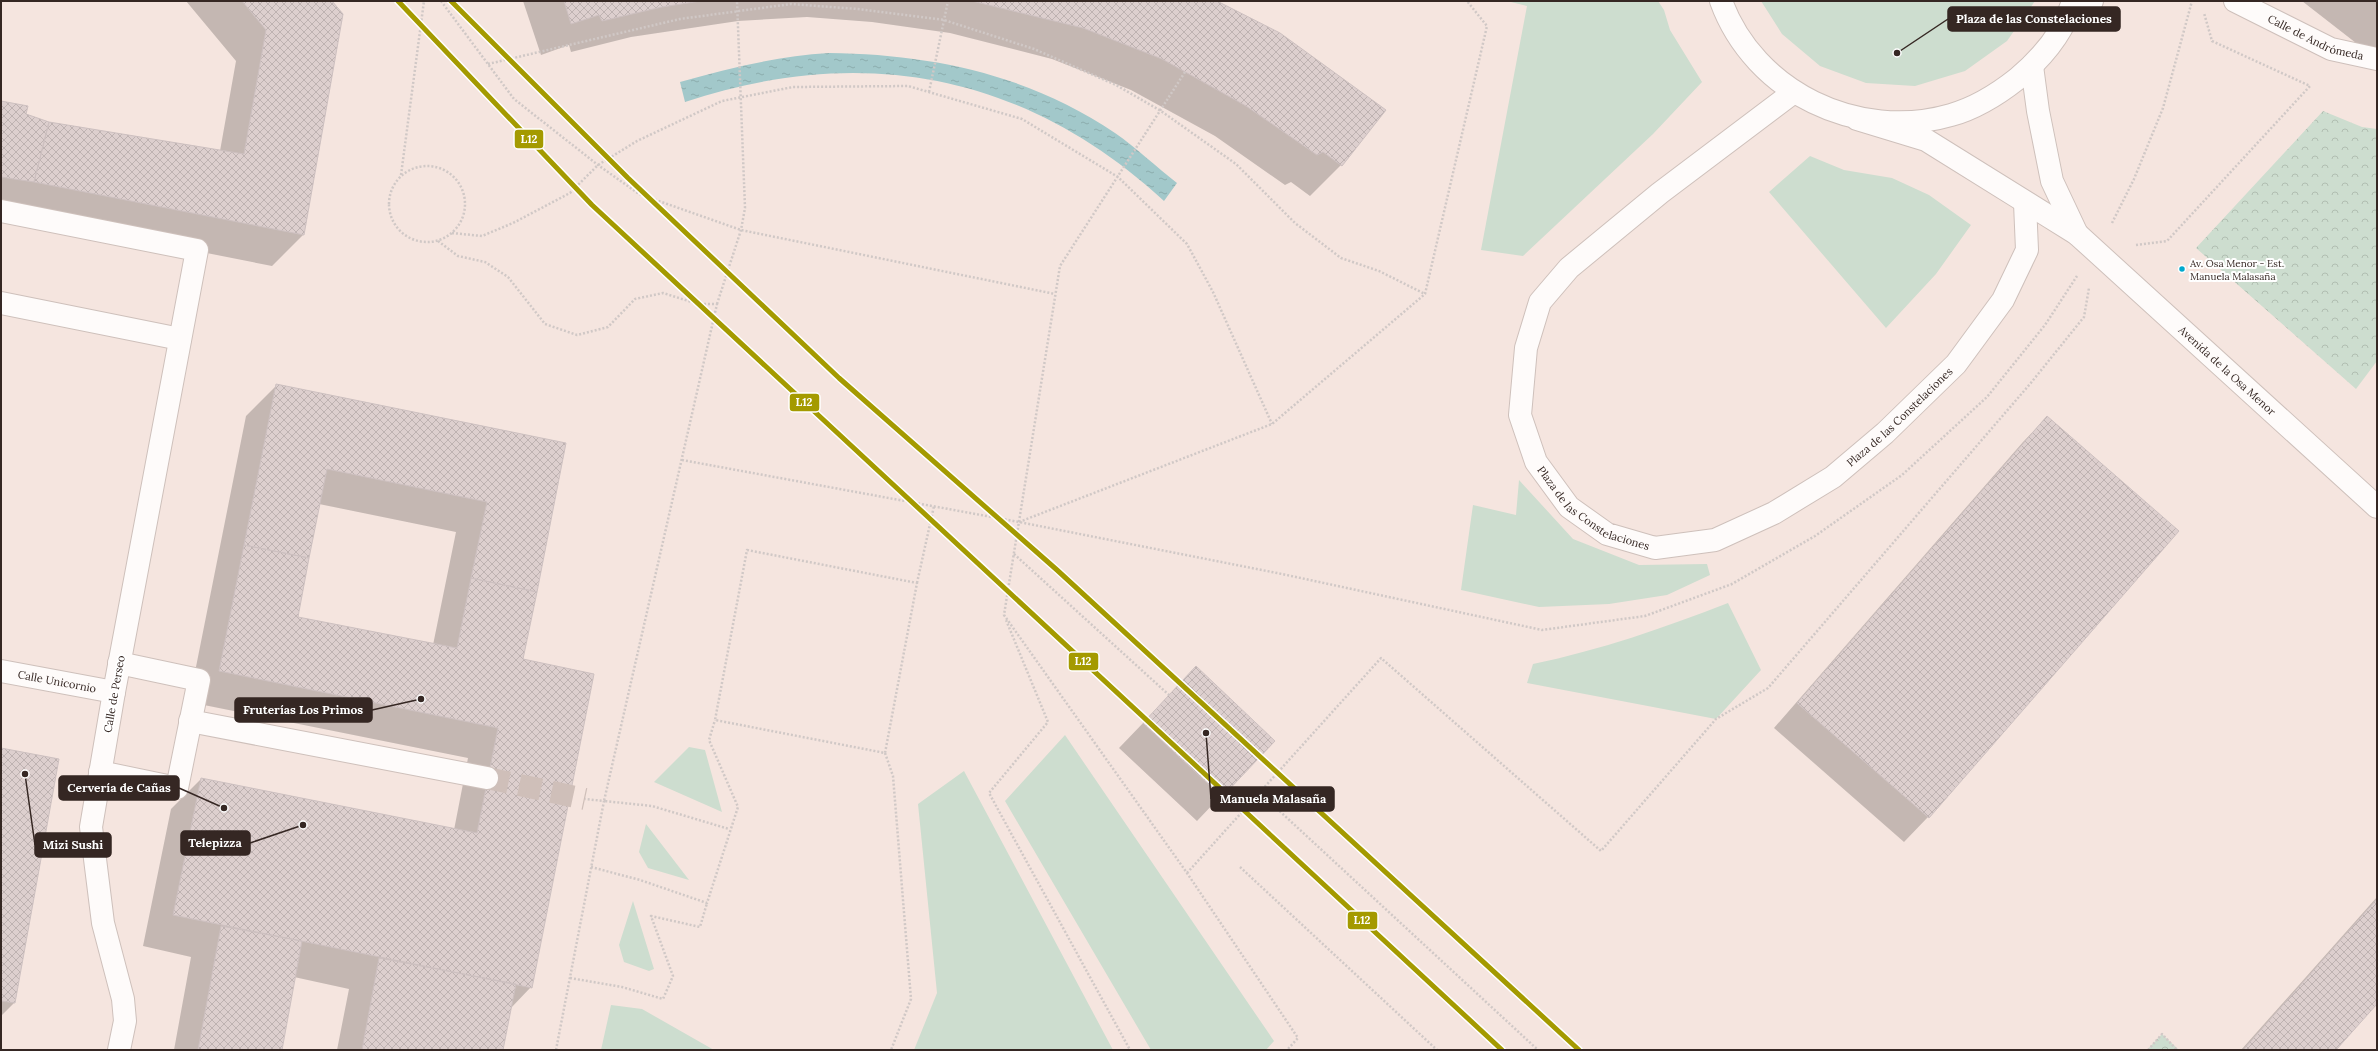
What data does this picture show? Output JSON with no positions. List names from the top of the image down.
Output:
{
  "streets": {
    "street": [
      "Calle de Andrómeda",
      "Avenida de la Osa Menor",
      "Plaza de las Constelaciones",
      "Calle Unicornio",
      "Calle de Perseo"
    ]
  },
  "crossings": [
    ["Calle Unicornio", "Calle de Perseo"]
  ],
  "places": [
    "Plaza de las Constelaciones",
    "Av. Osa Menor - Est. Manuela Malasaña",
    "Fruterías Los Primos",
    "Manuela Malasaña",
    "Mizi Sushi",
    "Cervería de Cañas",
    "Telepizza"
  ],
  "lines": ["transit line L12"]
}
